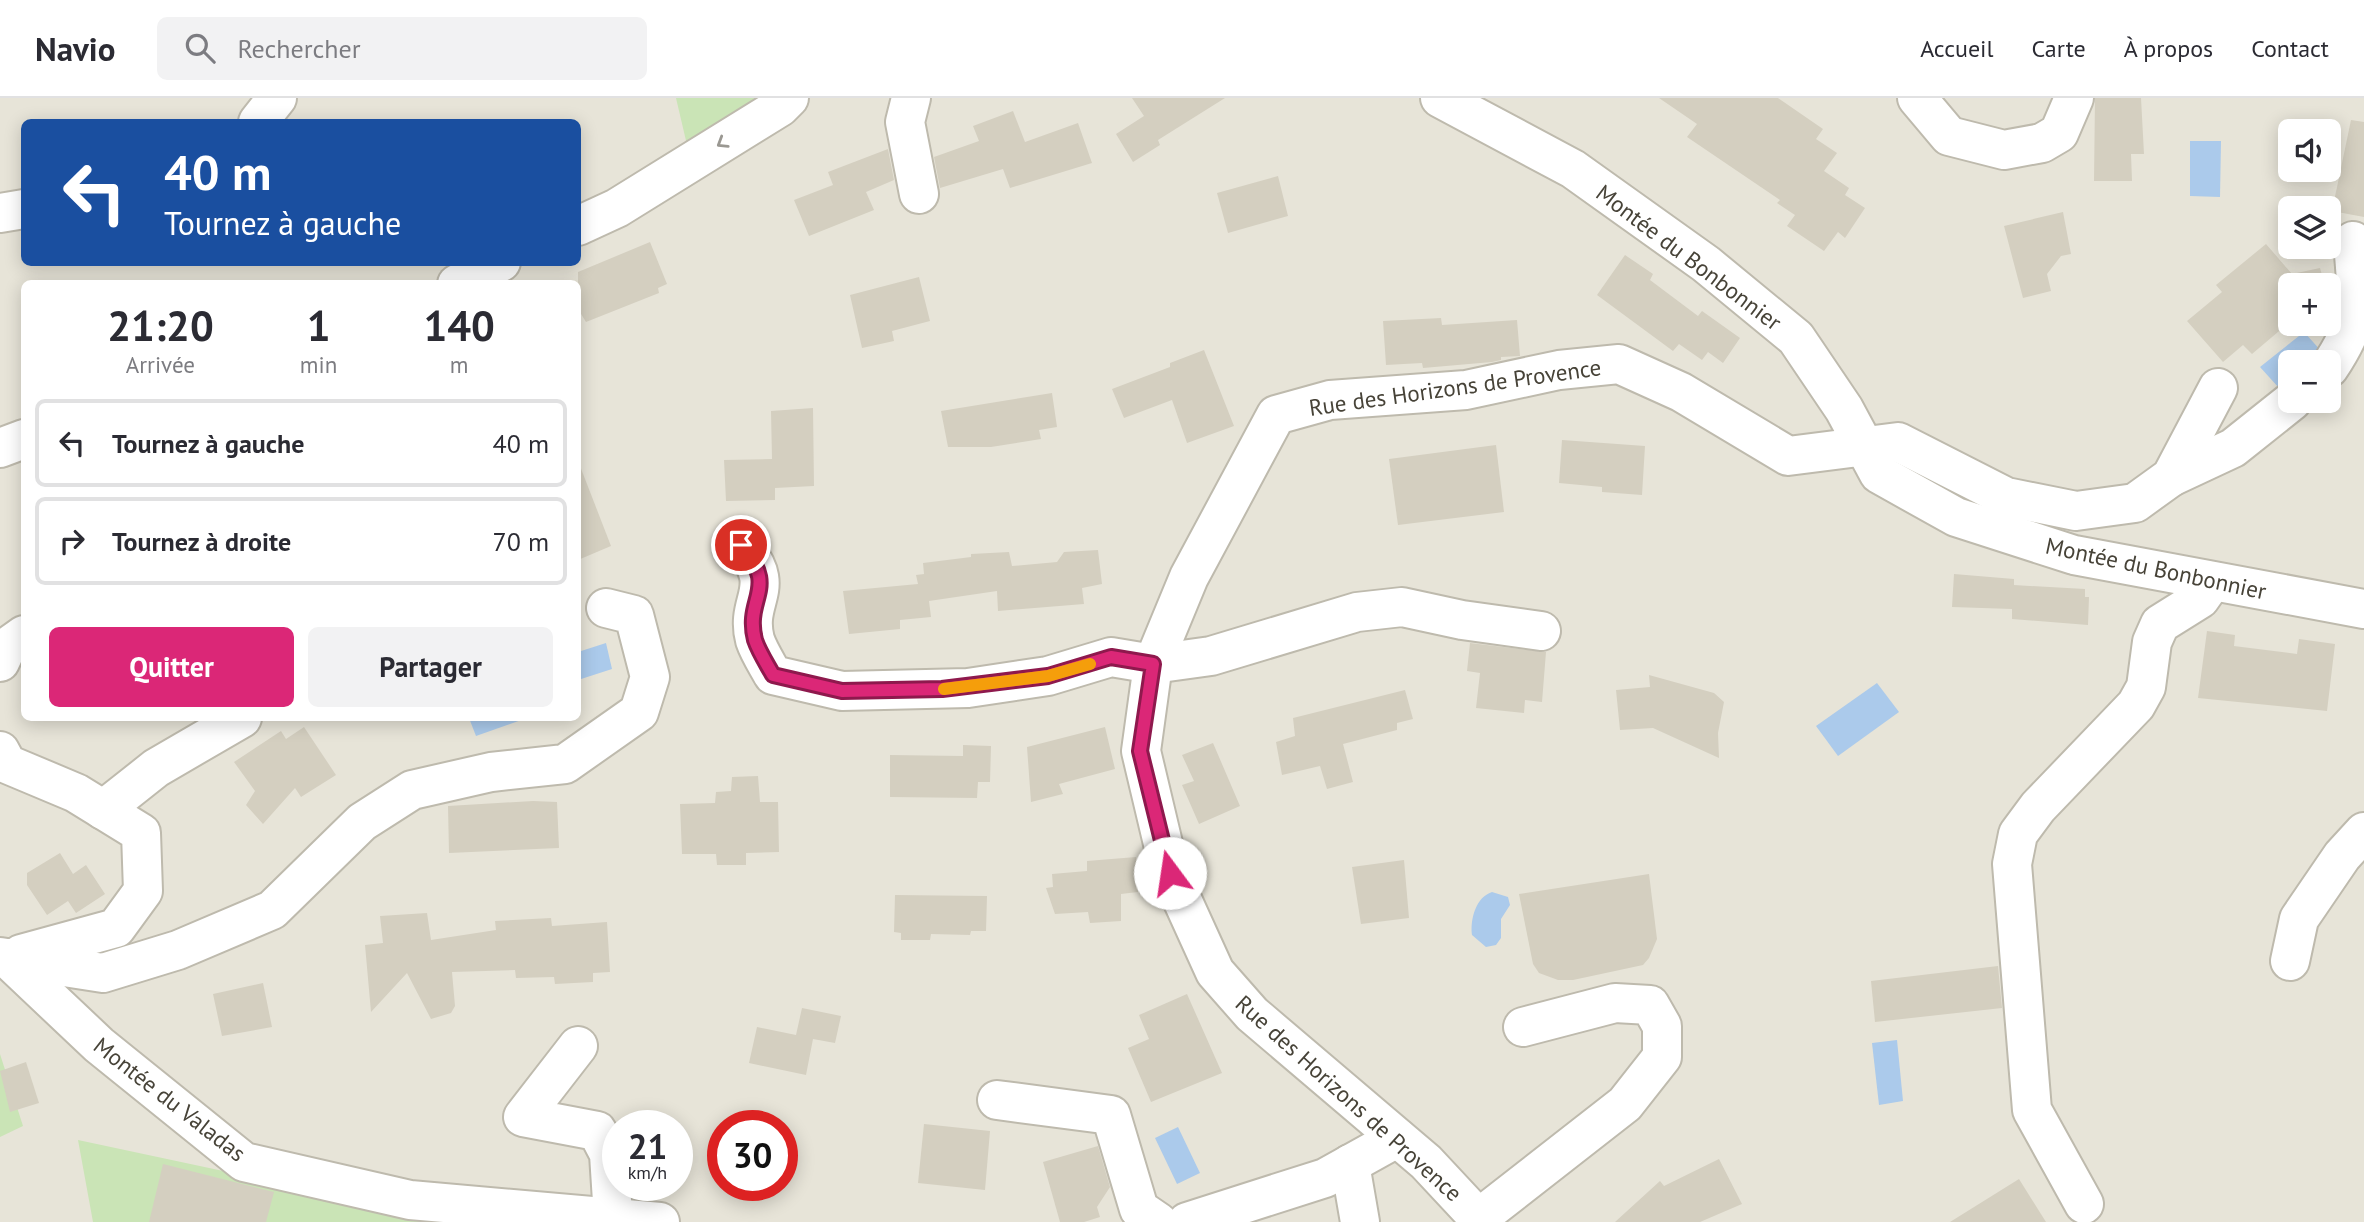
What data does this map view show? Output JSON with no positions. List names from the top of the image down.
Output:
{
  "streets": {
    "street": ["Montée du Bonbonnier", "Rue des Horizons de Provence", "Montée du Valadas"]
  },
  "crossings": [
    ["Montée du Bonbonnier", "Rue des Horizons de Provence"]
  ],
  "page": {
    "header": "Navio",
    "search": "Rechercher",
    "nav": [
      "Accueil",
      "Carte",
      "À propos",
      "Contact"
    ],
    "map_buttons": ["+", "−"],
    "turn": ["40 m", "Tournez à gauche"],
    "eta": [
      "21:20",
      "Arrivée",
      "1",
      "min",
      "140",
      "m"
    ],
    "list": [
      {
        "name": "Tournez à gauche",
        "value": "40 m"
      },
      {
        "name": "Tournez à droite",
        "value": "70 m"
      }
    ],
    "buttons": ["Quitter", "Partager"],
    "speed": "21 km/h",
    "limit": "30"
  }
}
